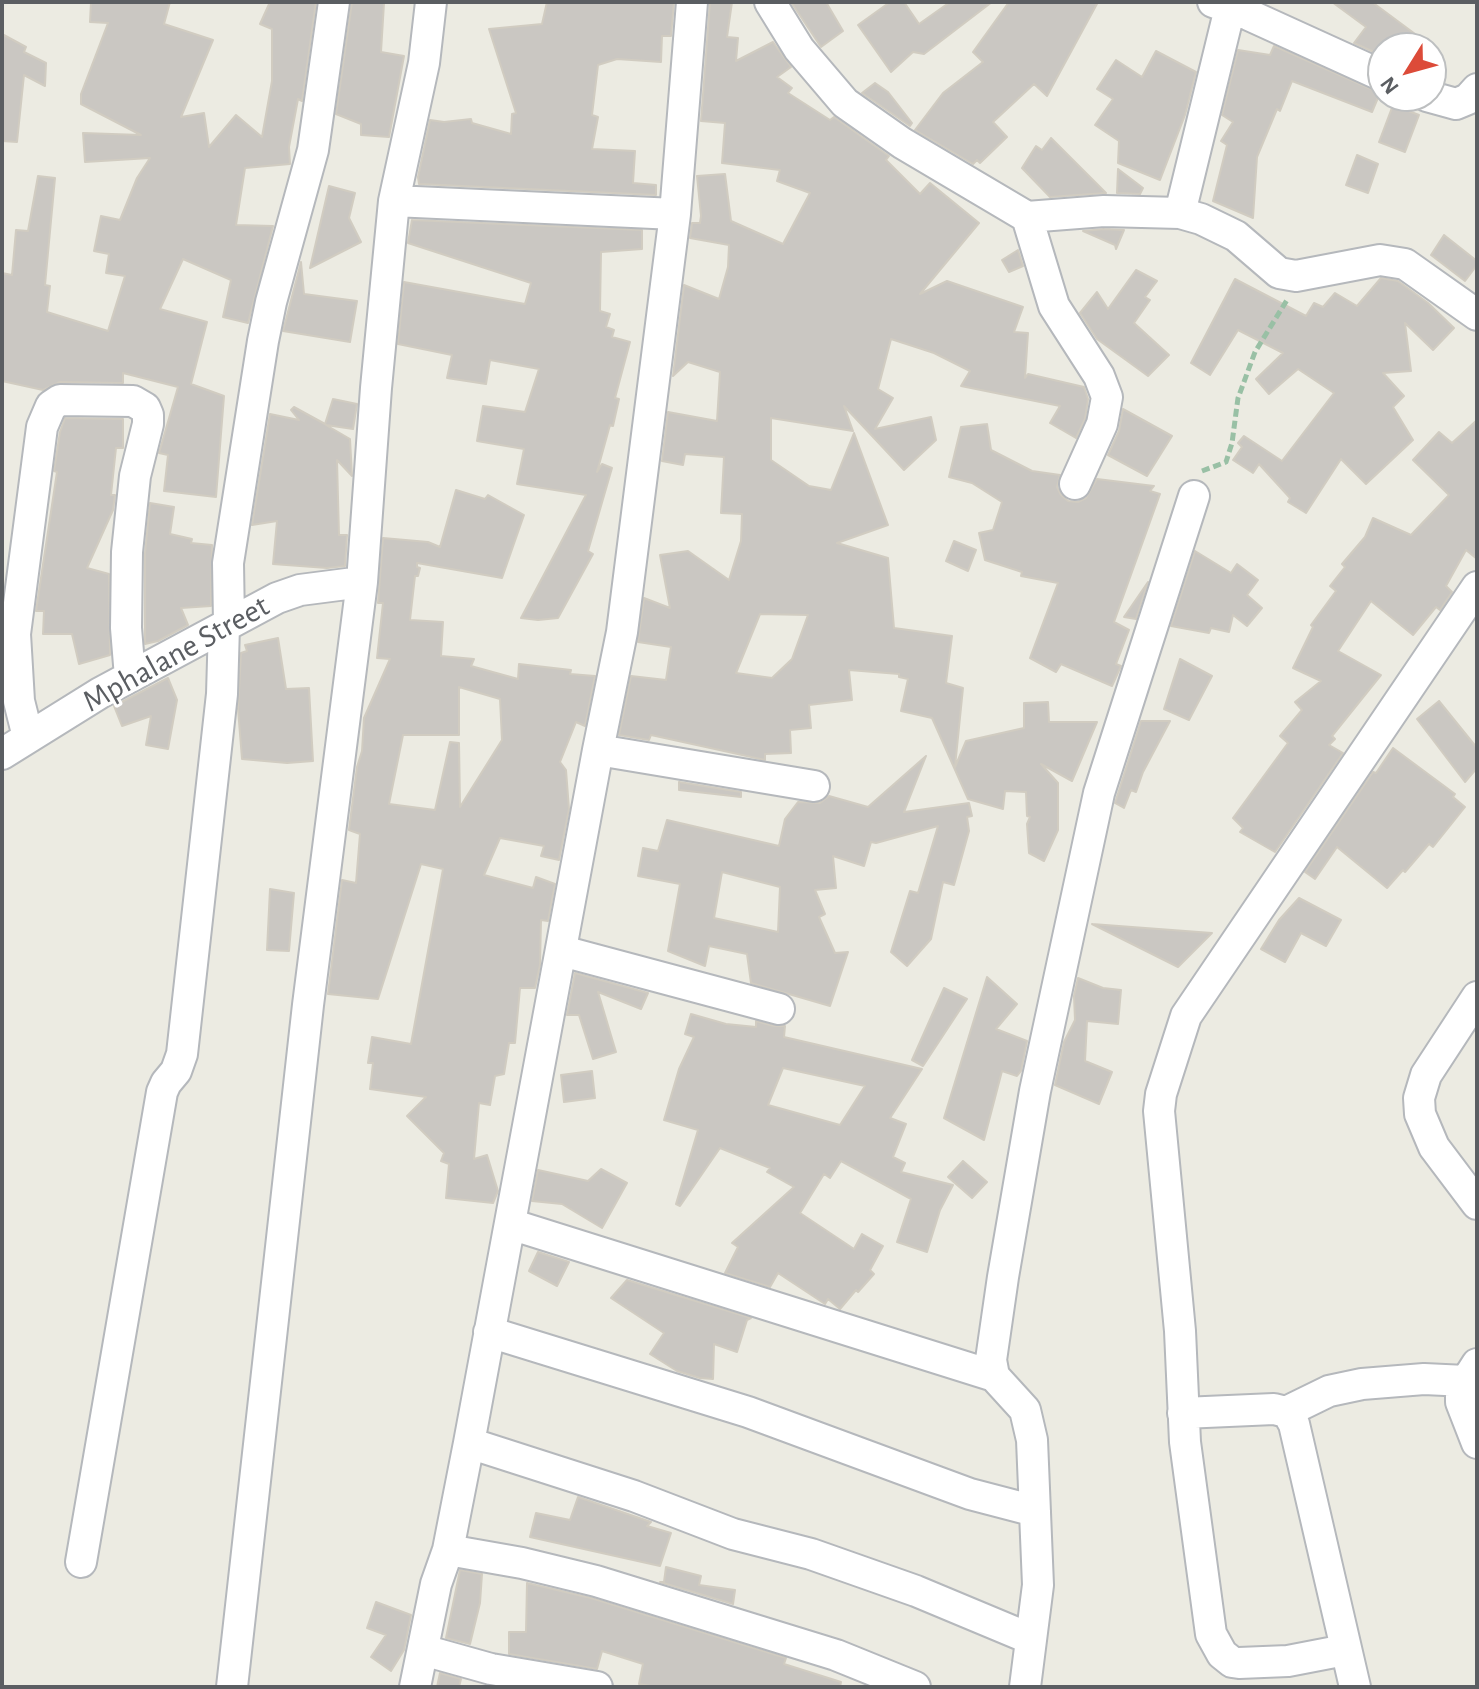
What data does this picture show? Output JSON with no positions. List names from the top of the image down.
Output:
{
  "streets": {
    "street": ["Mphalane Street"]
  },
  "north": "bottom left"
}
